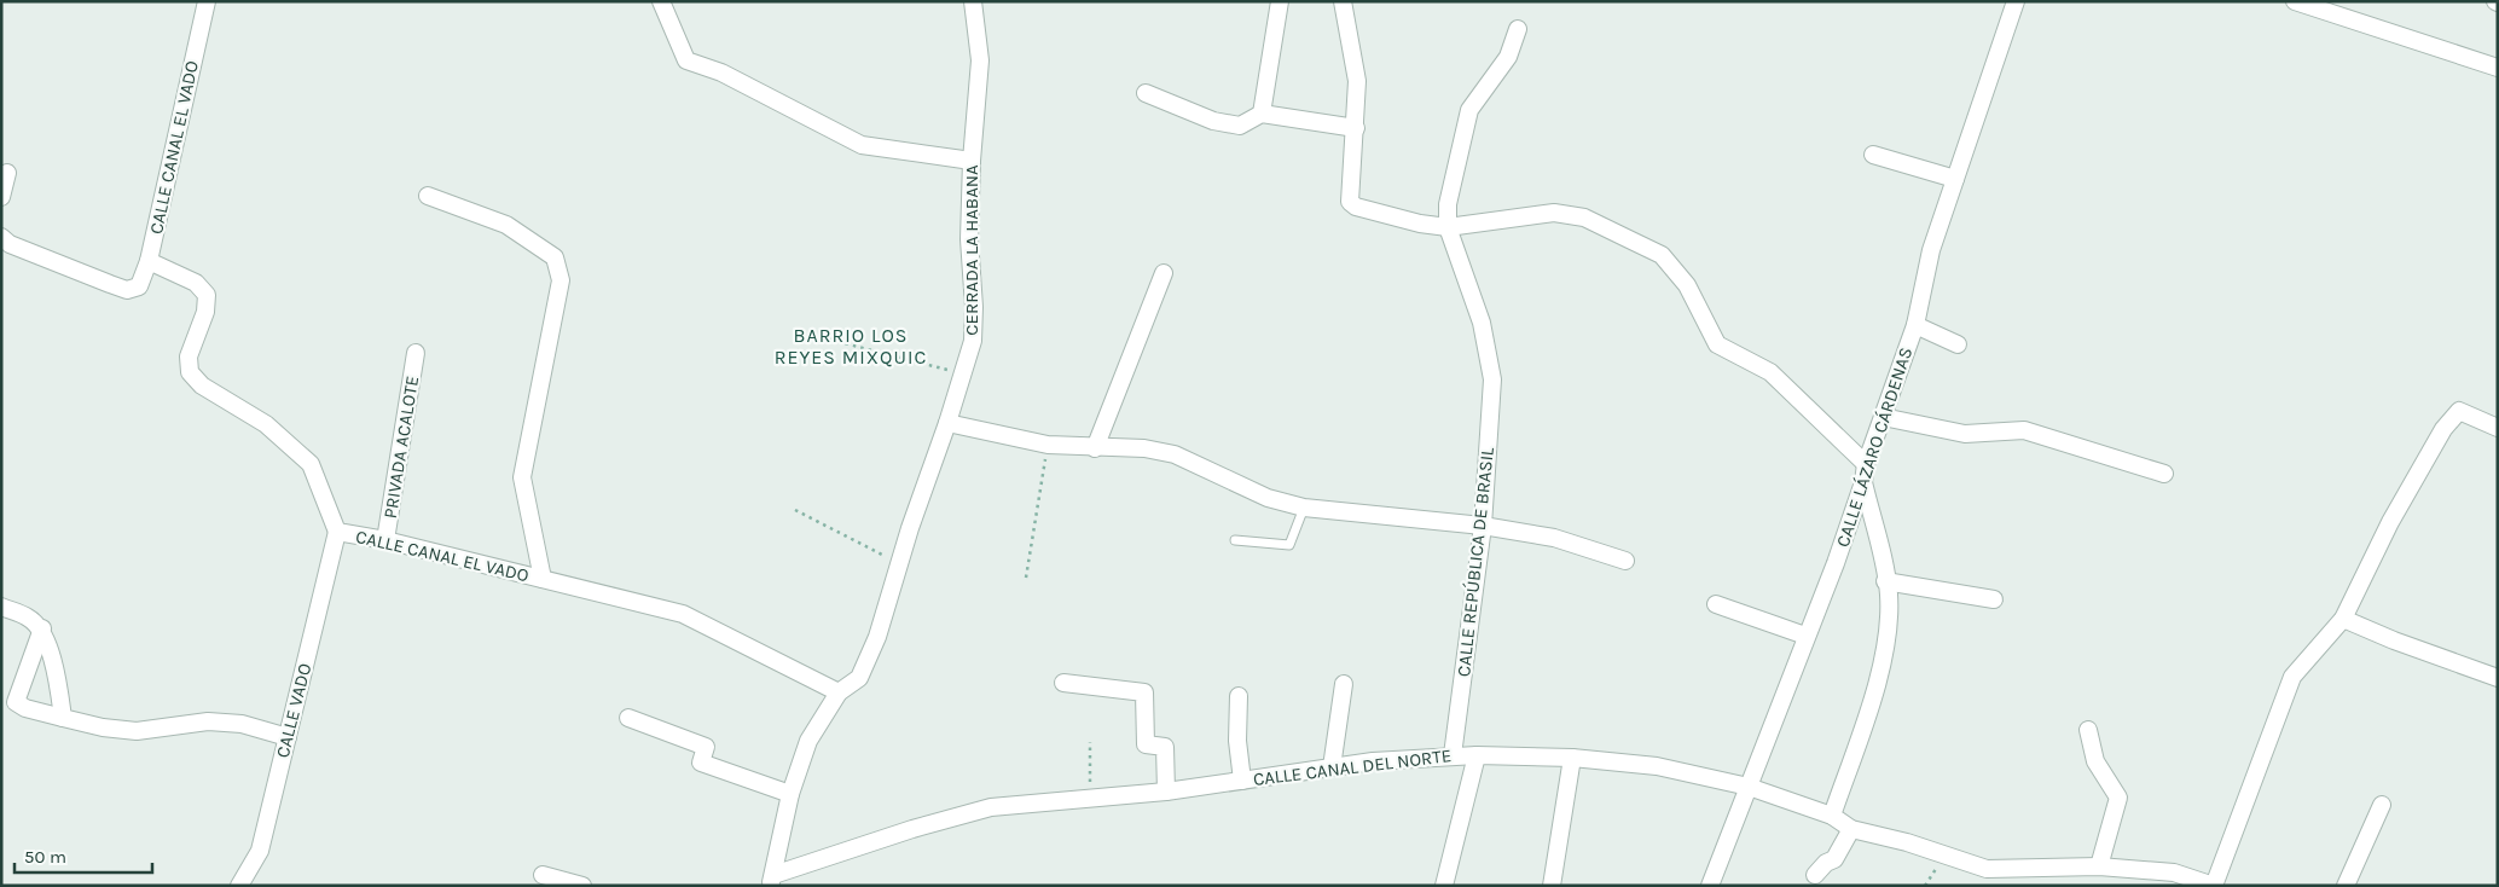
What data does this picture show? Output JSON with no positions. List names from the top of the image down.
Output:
{
  "streets": {
    "street": [
      "CALLE CANAL EL VADO",
      "CERRADA LA HABANA",
      "PRIVADA ACALOTE",
      "CALLE LÁZARO CÁRDENAS",
      "CALLE REPÚBLICA DE BRASIL",
      "CALLE VADO",
      "CALLE CANAL DEL NORTE"
    ]
  },
  "crossings": [
    ["CALLE CANAL EL VADO", "CERRADA LA HABANA"],
    ["CALLE CANAL EL VADO", "PRIVADA ACALOTE"],
    ["CALLE CANAL EL VADO", "CALLE VADO"],
    ["CERRADA LA HABANA", "CALLE CANAL DEL NORTE"],
    ["CALLE LÁZARO CÁRDENAS", "CALLE CANAL DEL NORTE"],
    ["CALLE REPÚBLICA DE BRASIL", "CALLE CANAL DEL NORTE"]
  ],
  "districts": ["BARRIO LOS REYES MIXQUIC"],
  "scale_bar": "50 m"
}
